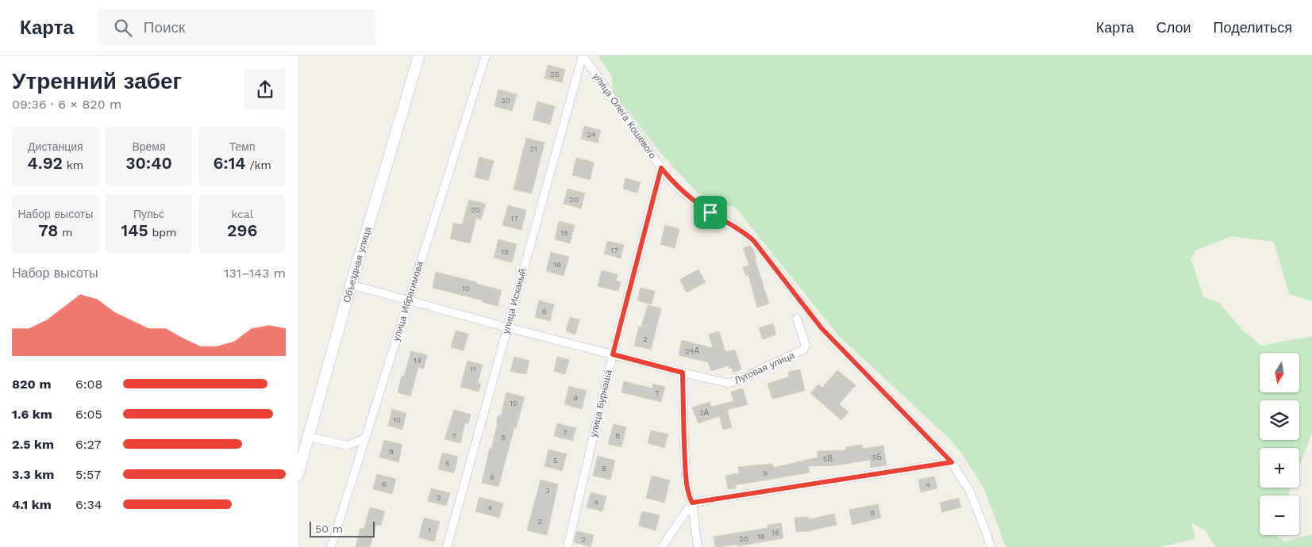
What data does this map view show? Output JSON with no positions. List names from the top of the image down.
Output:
{
  "streets": {
    "street": [
      "улица Олега Кошевого",
      "Объездная улица",
      "улица Ибрагимова",
      "улица Исхакый",
      "Луговая улица",
      "улица Бурнаша"
    ]
  },
  "crossings": [
    ["улица Олега Кошевого", "улица Исхакый"],
    ["улица Олега Кошевого", "улица Бурнаша"]
  ],
  "house_numbers": [
    "25",
    "30",
    "24",
    "21",
    "20",
    "20",
    "17",
    "18",
    "17",
    "15",
    "16",
    "10",
    "6",
    "2",
    "24А",
    "14",
    "11",
    "7",
    "9",
    "10",
    "3А",
    "10",
    "7",
    "7",
    "8",
    "8",
    "8",
    "5Б",
    "5В",
    "5",
    "5",
    "6",
    "9",
    "6",
    "6",
    "4",
    "3",
    "3",
    "4",
    "4",
    "8",
    "2",
    "1",
    "16",
    "18",
    "20",
    "2"
  ],
  "scale_bar": "50 m",
  "north": "bottom",
  "page": {
    "header": "Карта",
    "search": "Поиск",
    "nav": ["Карта", "Слои", "Поделиться"],
    "heading": ["Утренний забег", "09:36 · 6 × 820 m"],
    "stats": [
      ["Дистанция", "4.92 km"],
      ["Время", "30:40"],
      ["Темп", "6:14 /km"],
      ["Набор высоты", "78 m"],
      ["Пульс", "145 bpm"],
      ["kcal", "296"]
    ],
    "chart": ["Набор высоты", "131–143 m"],
    "map_buttons": ["+", "−"],
    "list": [
      {
        "name": "820 m",
        "note": "6:08"
      },
      {
        "name": "1.6 km",
        "note": "6:05"
      },
      {
        "name": "2.5 km",
        "note": "6:27"
      },
      {
        "name": "3.3 km",
        "note": "5:57"
      },
      {
        "name": "4.1 km",
        "note": "6:34"
      }
    ],
    "scale": "50 m"
  }
}
